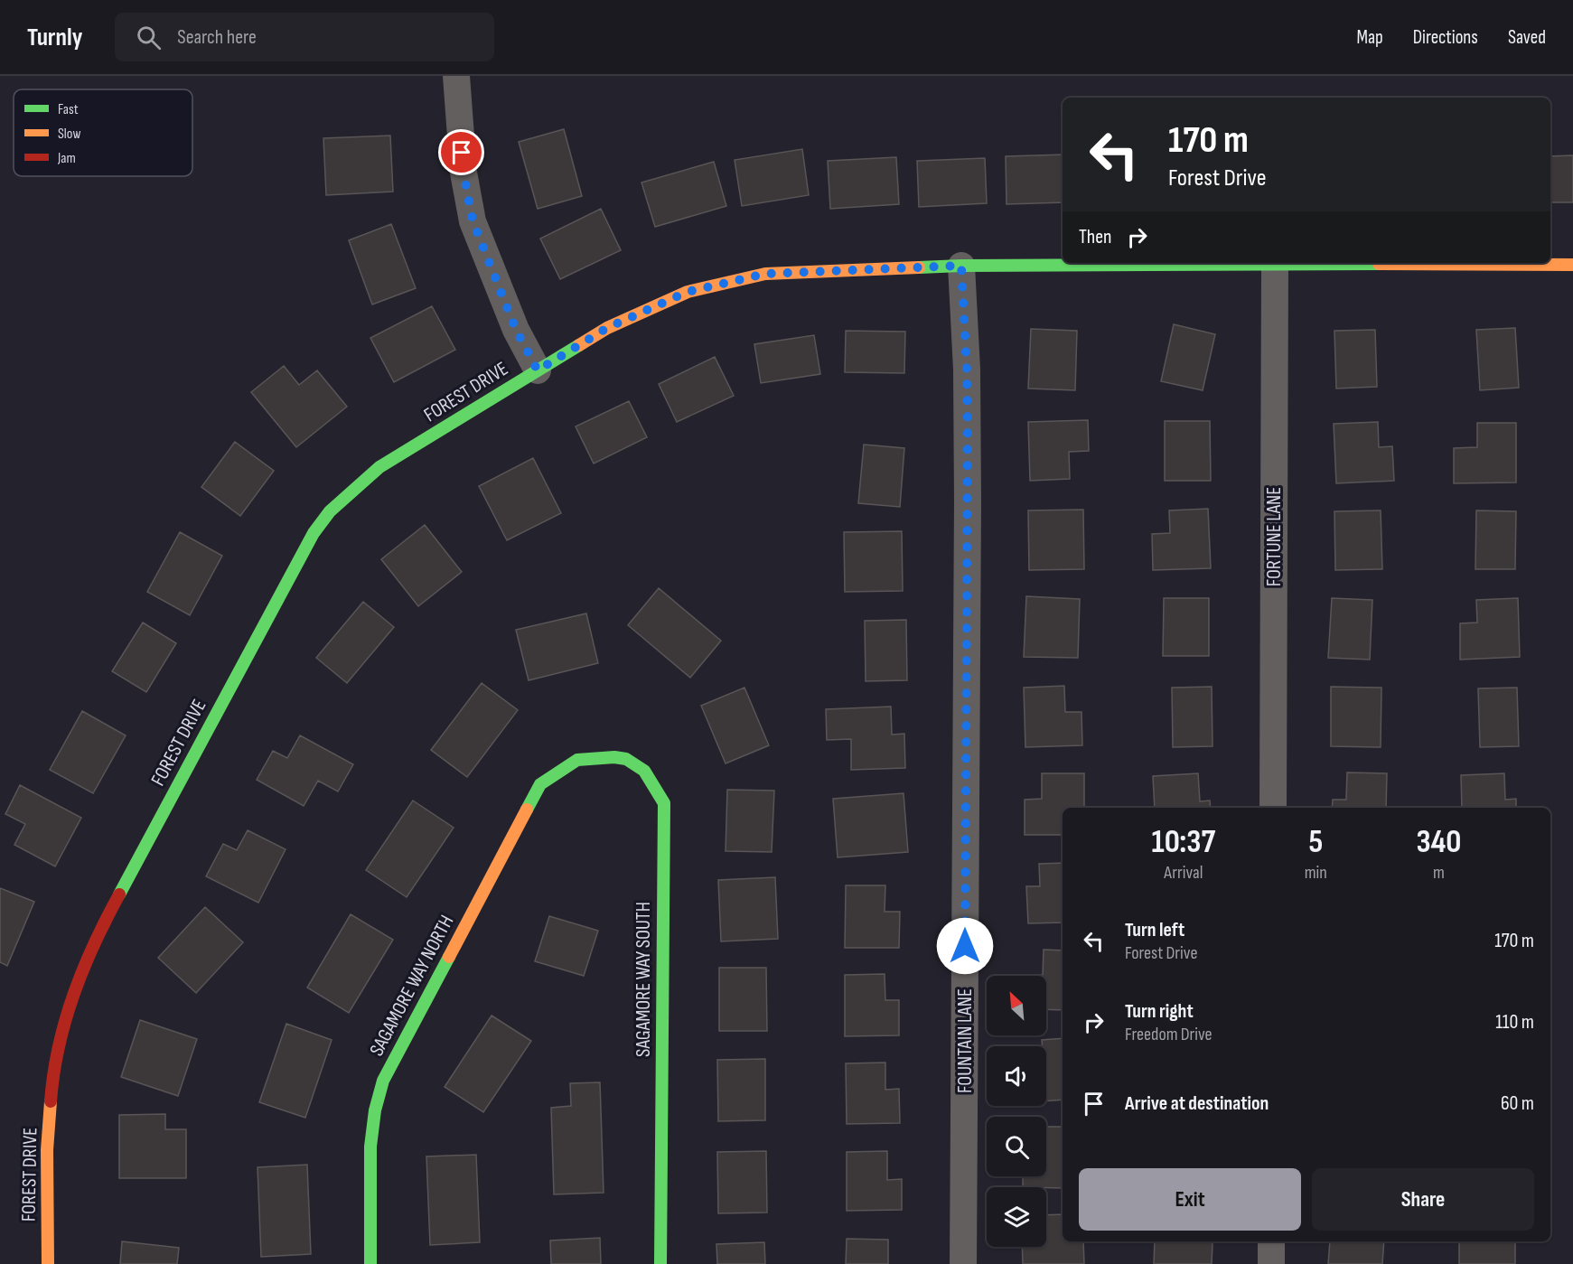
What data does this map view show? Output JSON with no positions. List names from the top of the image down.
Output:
{
  "streets": {
    "street": [
      "FOREST DRIVE",
      "FORTUNE LANE",
      "SAGAMORE WAY SOUTH",
      "SAGAMORE WAY NORTH",
      "FOUNTAIN LANE"
    ]
  },
  "crossings": [
    ["FOREST DRIVE", "FORTUNE LANE"],
    ["FOREST DRIVE", "FOUNTAIN LANE"],
    ["SAGAMORE WAY SOUTH", "SAGAMORE WAY NORTH"]
  ],
  "legend": ["Fast", "Slow", "Jam"],
  "north": "top left",
  "page": {
    "header": "Turnly",
    "search": "Search here",
    "nav": ["Map", "Directions", "Saved"],
    "turn": ["170 m", "Forest Drive"],
    "then": "Then",
    "eta": [
      "10:37",
      "Arrival",
      "5",
      "min",
      "340",
      "m"
    ],
    "list": [
      {
        "name": "Turn left",
        "note": "Forest Drive",
        "value": "170 m"
      },
      {
        "name": "Turn right",
        "note": "Freedom Drive",
        "value": "110 m"
      },
      {
        "name": "Arrive at destination",
        "value": "60 m"
      }
    ],
    "buttons": ["Exit", "Share"]
  }
}
